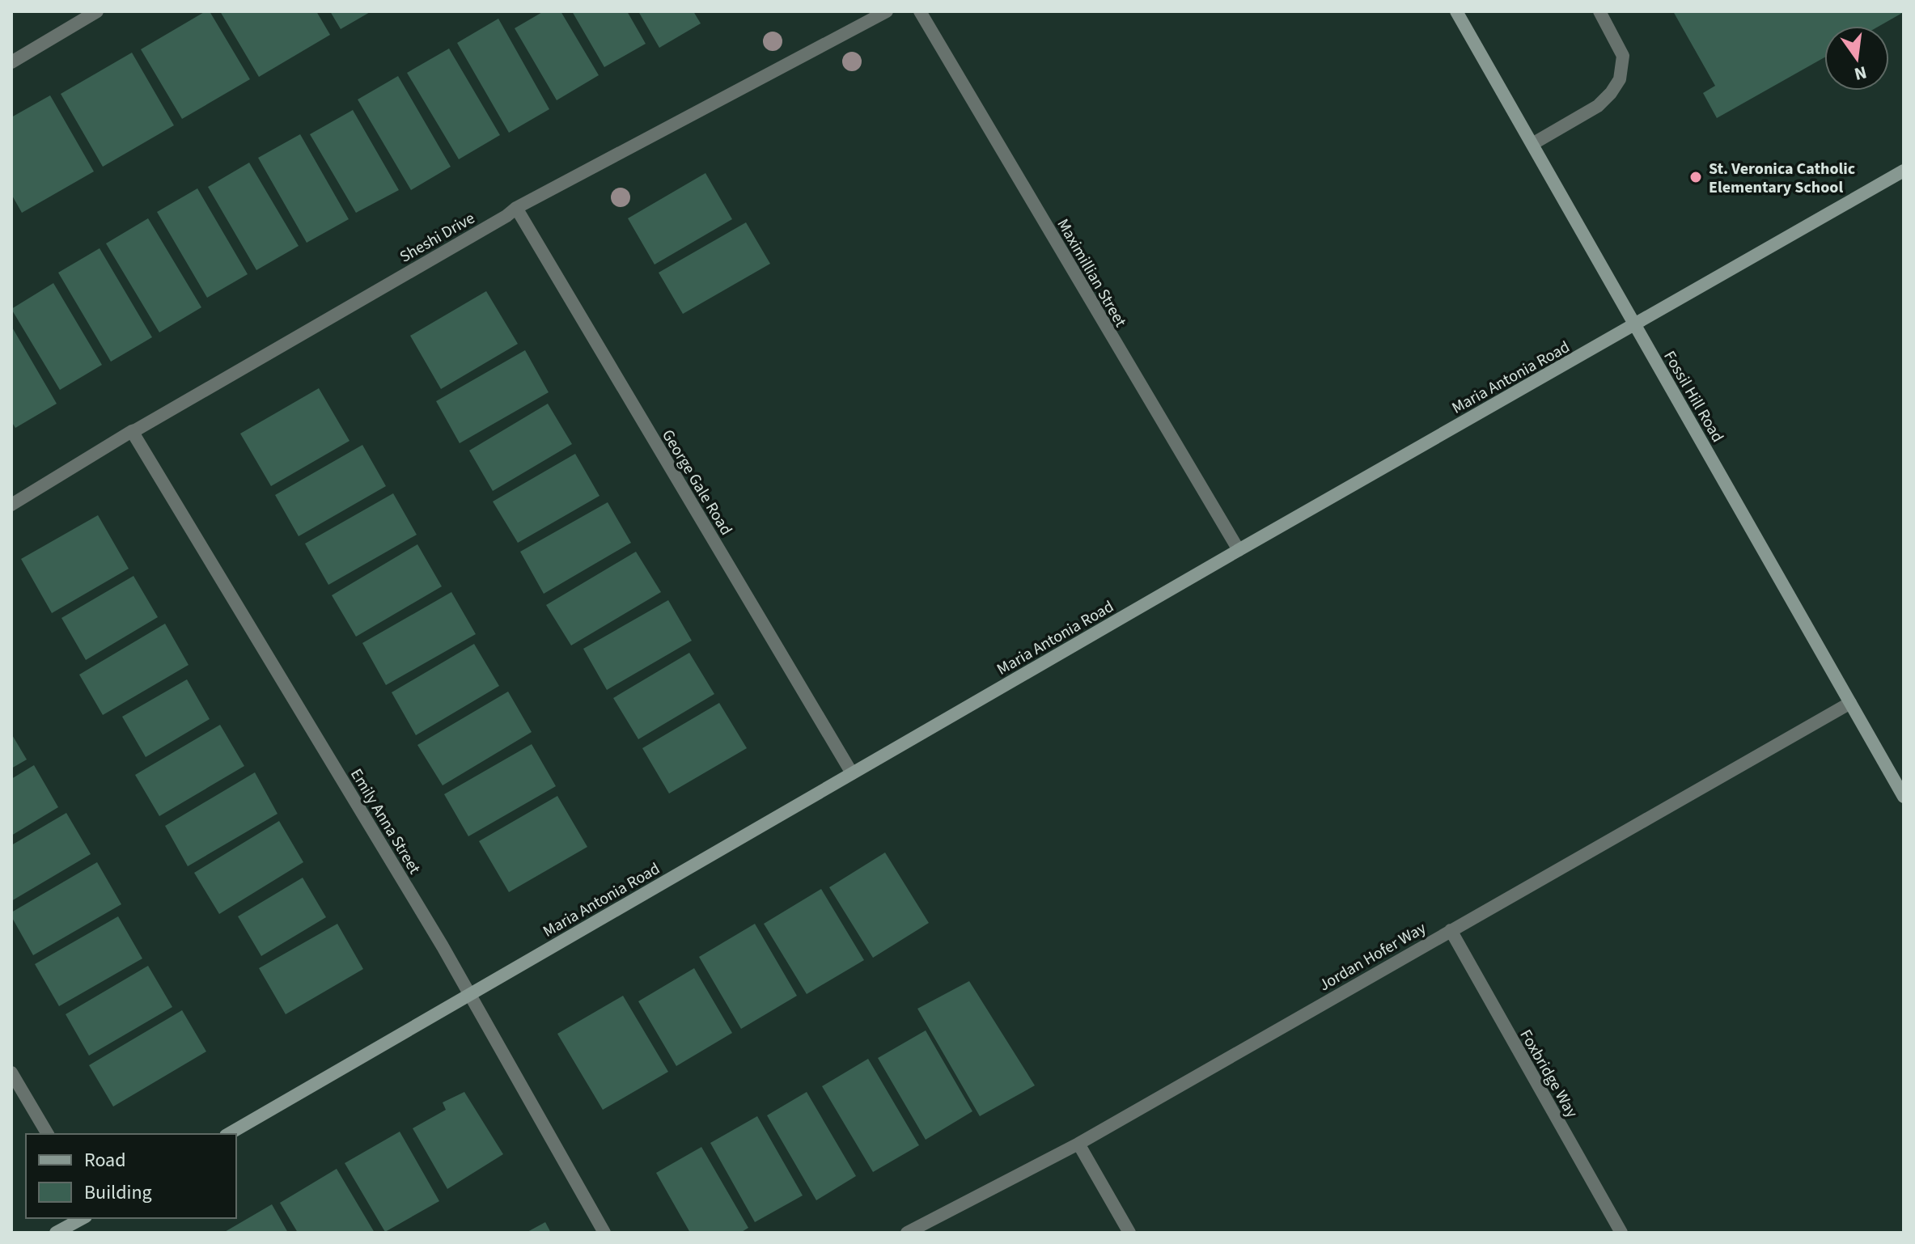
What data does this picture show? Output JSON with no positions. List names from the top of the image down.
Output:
{
  "streets": {
    "street": [
      "Sheshi Drive",
      "Maximillian Street",
      "Maria Antonia Road",
      "Fossil Hill Road",
      "George Gale Road",
      "Emily Anna Street",
      "Jordan Hofer Way",
      "Foxbridge Way"
    ]
  },
  "crossings": [
    ["Sheshi Drive", "George Gale Road"],
    ["Sheshi Drive", "Emily Anna Street"],
    ["Maximillian Street", "Maria Antonia Road"],
    ["Maria Antonia Road", "Fossil Hill Road"],
    ["Maria Antonia Road", "George Gale Road"],
    ["Maria Antonia Road", "Emily Anna Street"],
    ["Fossil Hill Road", "Jordan Hofer Way"],
    ["Jordan Hofer Way", "Foxbridge Way"]
  ],
  "places": ["St. Veronica Catholic Elementary School"],
  "legend": ["Road", "Building"],
  "north": "bottom"
}
